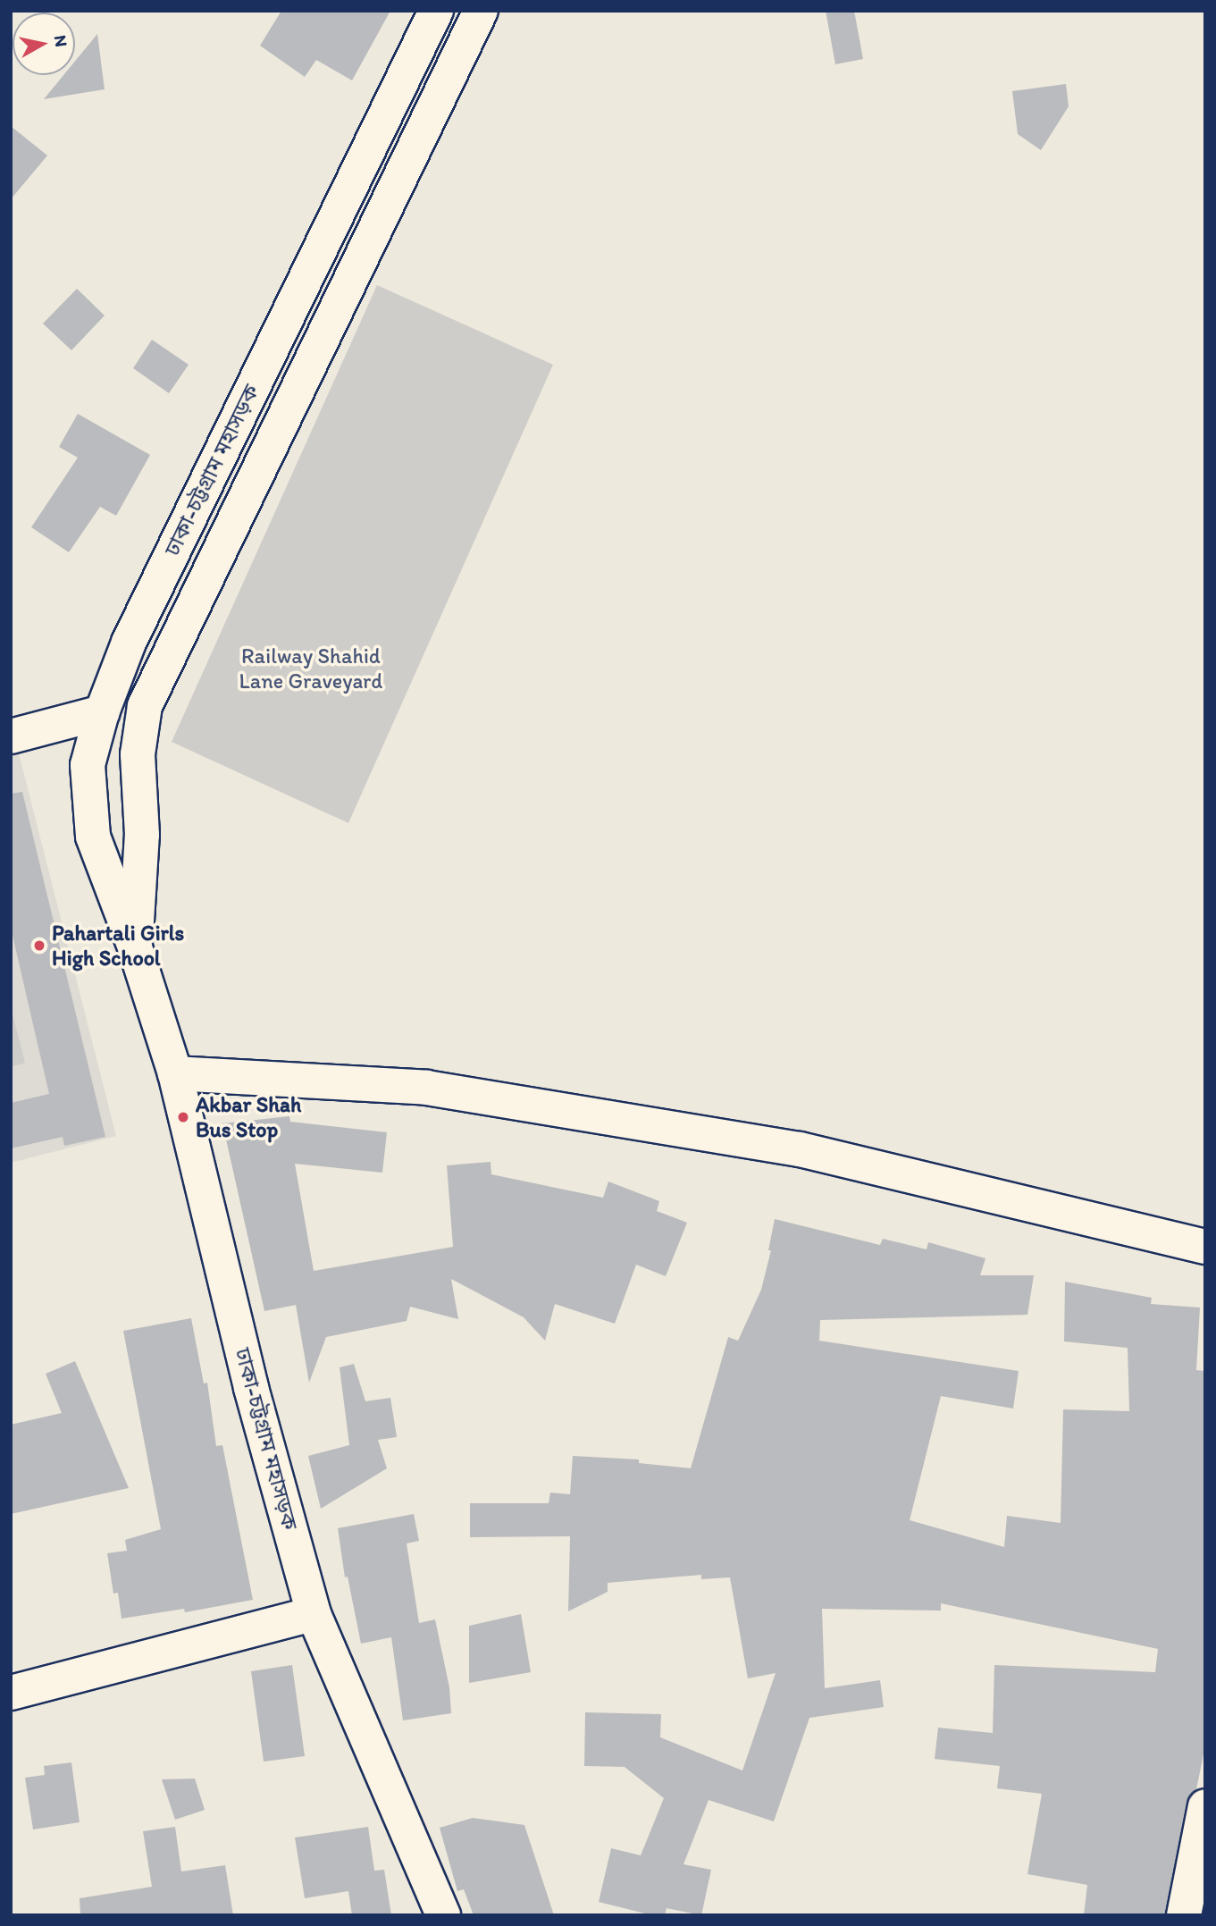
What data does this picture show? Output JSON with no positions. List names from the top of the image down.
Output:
{
  "streets": {
    "main road": ["ঢাকা-চট্টগ্রাম মহাসড়ক"]
  },
  "parks": ["Railway Shahid Lane Graveyard"],
  "places": ["Pahartali Girls High School", "Akbar Shah Bus Stop"],
  "north": "right"
}
